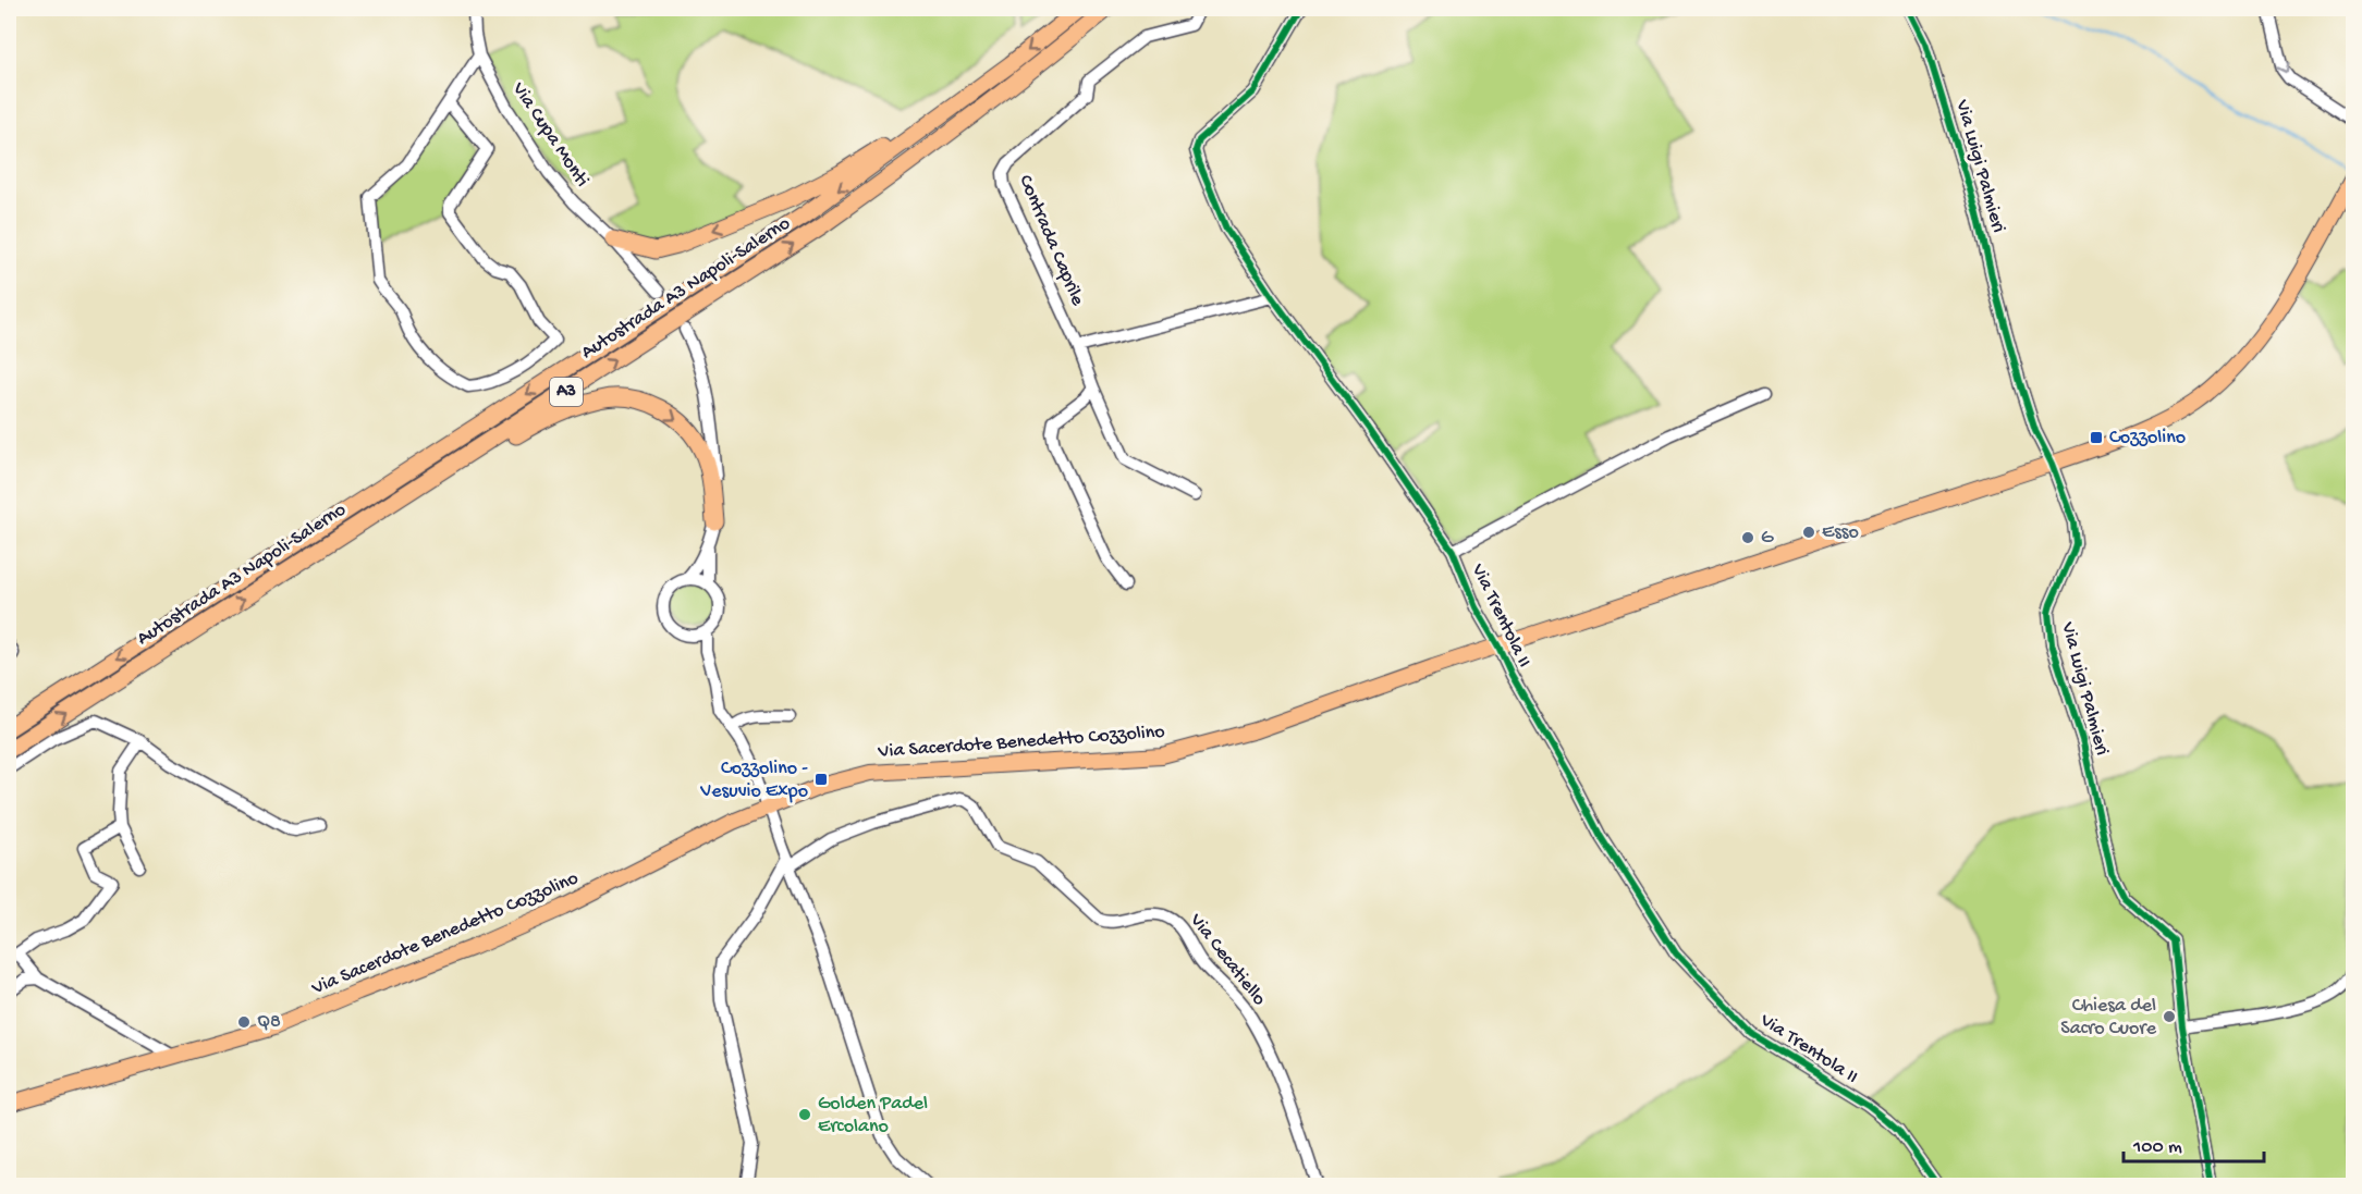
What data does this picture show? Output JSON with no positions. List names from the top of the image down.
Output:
{
  "streets": {
    "highway": ["Autostrada A3 Napoli-Salerno", "A3"],
    "main road": ["Via Sacerdote Benedetto Cozzolino"],
    "street": [
      "Via Cupa Monti",
      "Via Luigi Palmieri",
      "Contrada Caprile",
      "Via Trentola II",
      "Via Cecatiello"
    ]
  },
  "crossings": [
    ["Via Luigi Palmieri", "Via Sacerdote Benedetto Cozzolino"],
    ["Via Trentola II", "Via Sacerdote Benedetto Cozzolino"]
  ],
  "places": {
    "transit": ["Cozzolino", "Cozzolino - Vesuvio Expo"],
    "other": [
      "Esso",
      "G",
      "Chiesa del Sacro Cuore",
      "Q8",
      "Golden Padel Ercolano"
    ]
  },
  "scale_bar": "100 m"
}
